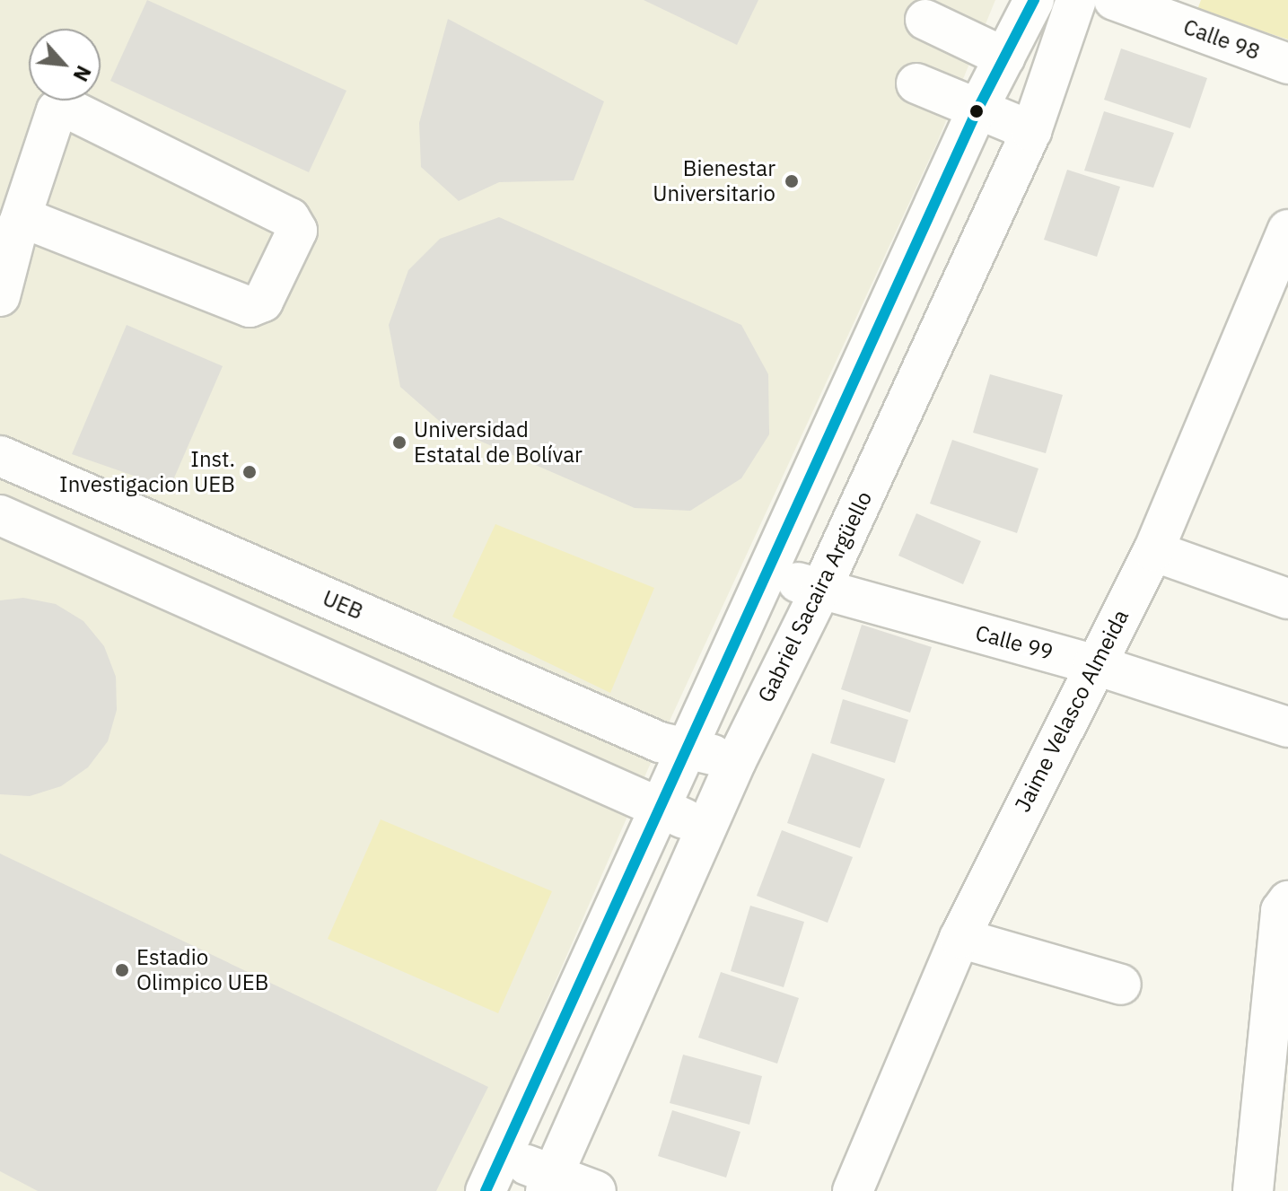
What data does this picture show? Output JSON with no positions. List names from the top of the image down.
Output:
{
  "streets": {
    "street": [
      "Calle 98",
      "Gabriel Sacaira Argüello",
      "UEB",
      "Calle 99",
      "Jaime Velasco Almeida"
    ]
  },
  "crossings": [
    ["Gabriel Sacaira Argüello", "UEB"],
    ["Gabriel Sacaira Argüello", "Calle 99"],
    ["Calle 99", "Jaime Velasco Almeida"]
  ],
  "places": [
    "Bienestar Universitario",
    "Universidad Estatal de Bolívar",
    "Inst. Investigacion UEB",
    "Estadio Olimpico UEB"
  ],
  "north": "bottom right"
}
